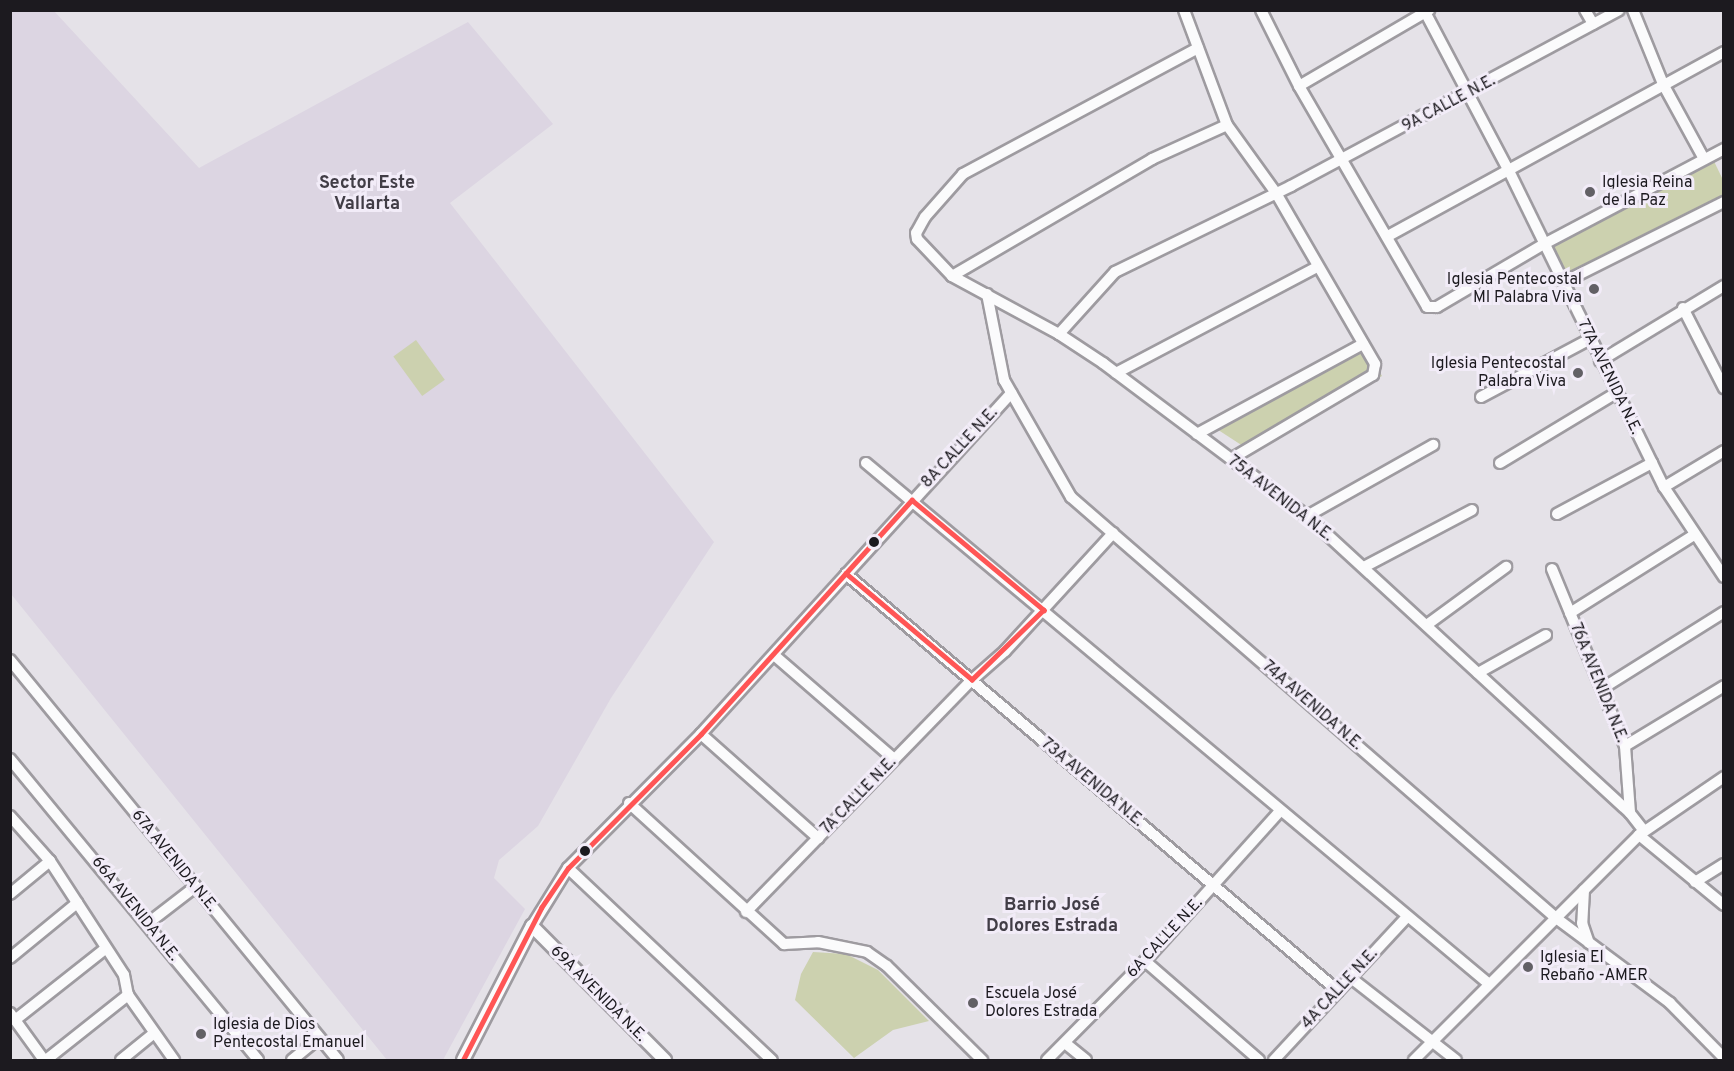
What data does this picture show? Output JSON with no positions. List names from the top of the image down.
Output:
{
  "streets": {
    "street": [
      "9A CALLE N.E.",
      "77A AVENIDA N.E.",
      "8A CALLE N.E.",
      "75A AVENIDA N.E.",
      "76A AVENIDA N.E.",
      "74A AVENIDA N.E.",
      "73A AVENIDA N.E.",
      "7A CALLE N.E.",
      "67A AVENIDA N.E.",
      "66A AVENIDA N.E.",
      "6A CALLE N.E.",
      "4A CALLE N.E.",
      "69A AVENIDA N.E."
    ]
  },
  "crossings": [
    ["9A CALLE N.E.", "77A AVENIDA N.E."],
    ["9A CALLE N.E.", "75A AVENIDA N.E."],
    ["8A CALLE N.E.", "74A AVENIDA N.E."],
    ["8A CALLE N.E.", "73A AVENIDA N.E."],
    ["8A CALLE N.E.", "69A AVENIDA N.E."],
    ["75A AVENIDA N.E.", "76A AVENIDA N.E."],
    ["75A AVENIDA N.E.", "74A AVENIDA N.E."],
    ["73A AVENIDA N.E.", "7A CALLE N.E."],
    ["73A AVENIDA N.E.", "6A CALLE N.E."],
    ["73A AVENIDA N.E.", "4A CALLE N.E."]
  ],
  "districts": ["Sector Este Vallarta", "Barrio José Dolores Estrada"],
  "places": [
    "Iglesia Reina de la Paz",
    "Iglesia Pentecostal MI Palabra Viva",
    "Iglesia Pentecostal Palabra Viva",
    "Iglesia El Rebaño -AMER",
    "Escuela José Dolores Estrada",
    "Iglesia de Dios Pentecostal Emanuel"
  ]
}
